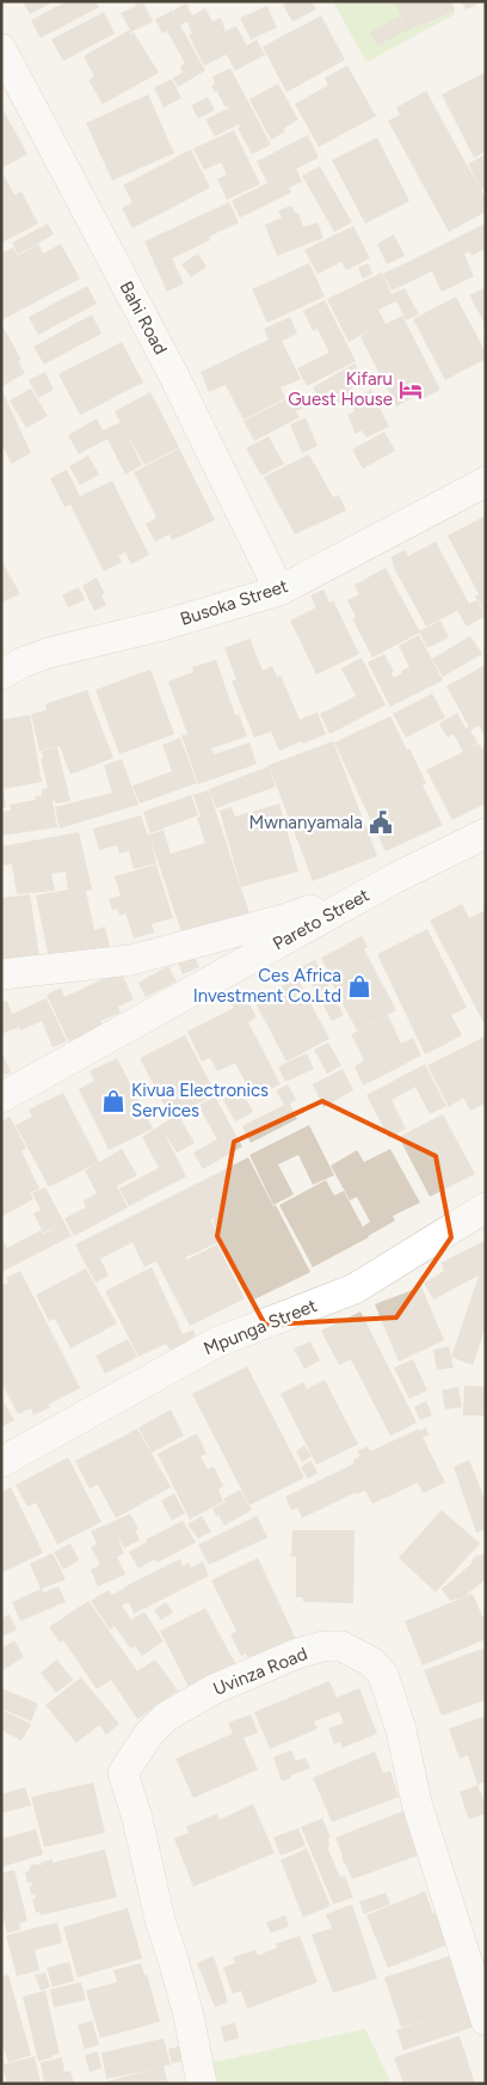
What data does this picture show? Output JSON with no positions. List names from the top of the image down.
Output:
{
  "streets": {
    "street": [
      "Bahi Road",
      "Busoka Street",
      "Pareto Street",
      "Mpunga Street",
      "Uvinza Road"
    ]
  },
  "crossings": [
    ["Bahi Road", "Busoka Street"]
  ],
  "places": {
    "hotel": ["Kifaru Guest House"],
    "public building": ["Mwnanyamala"],
    "shop": ["Ces Africa Investment Co.Ltd", "Kivua Electronics Services"]
  }
}
